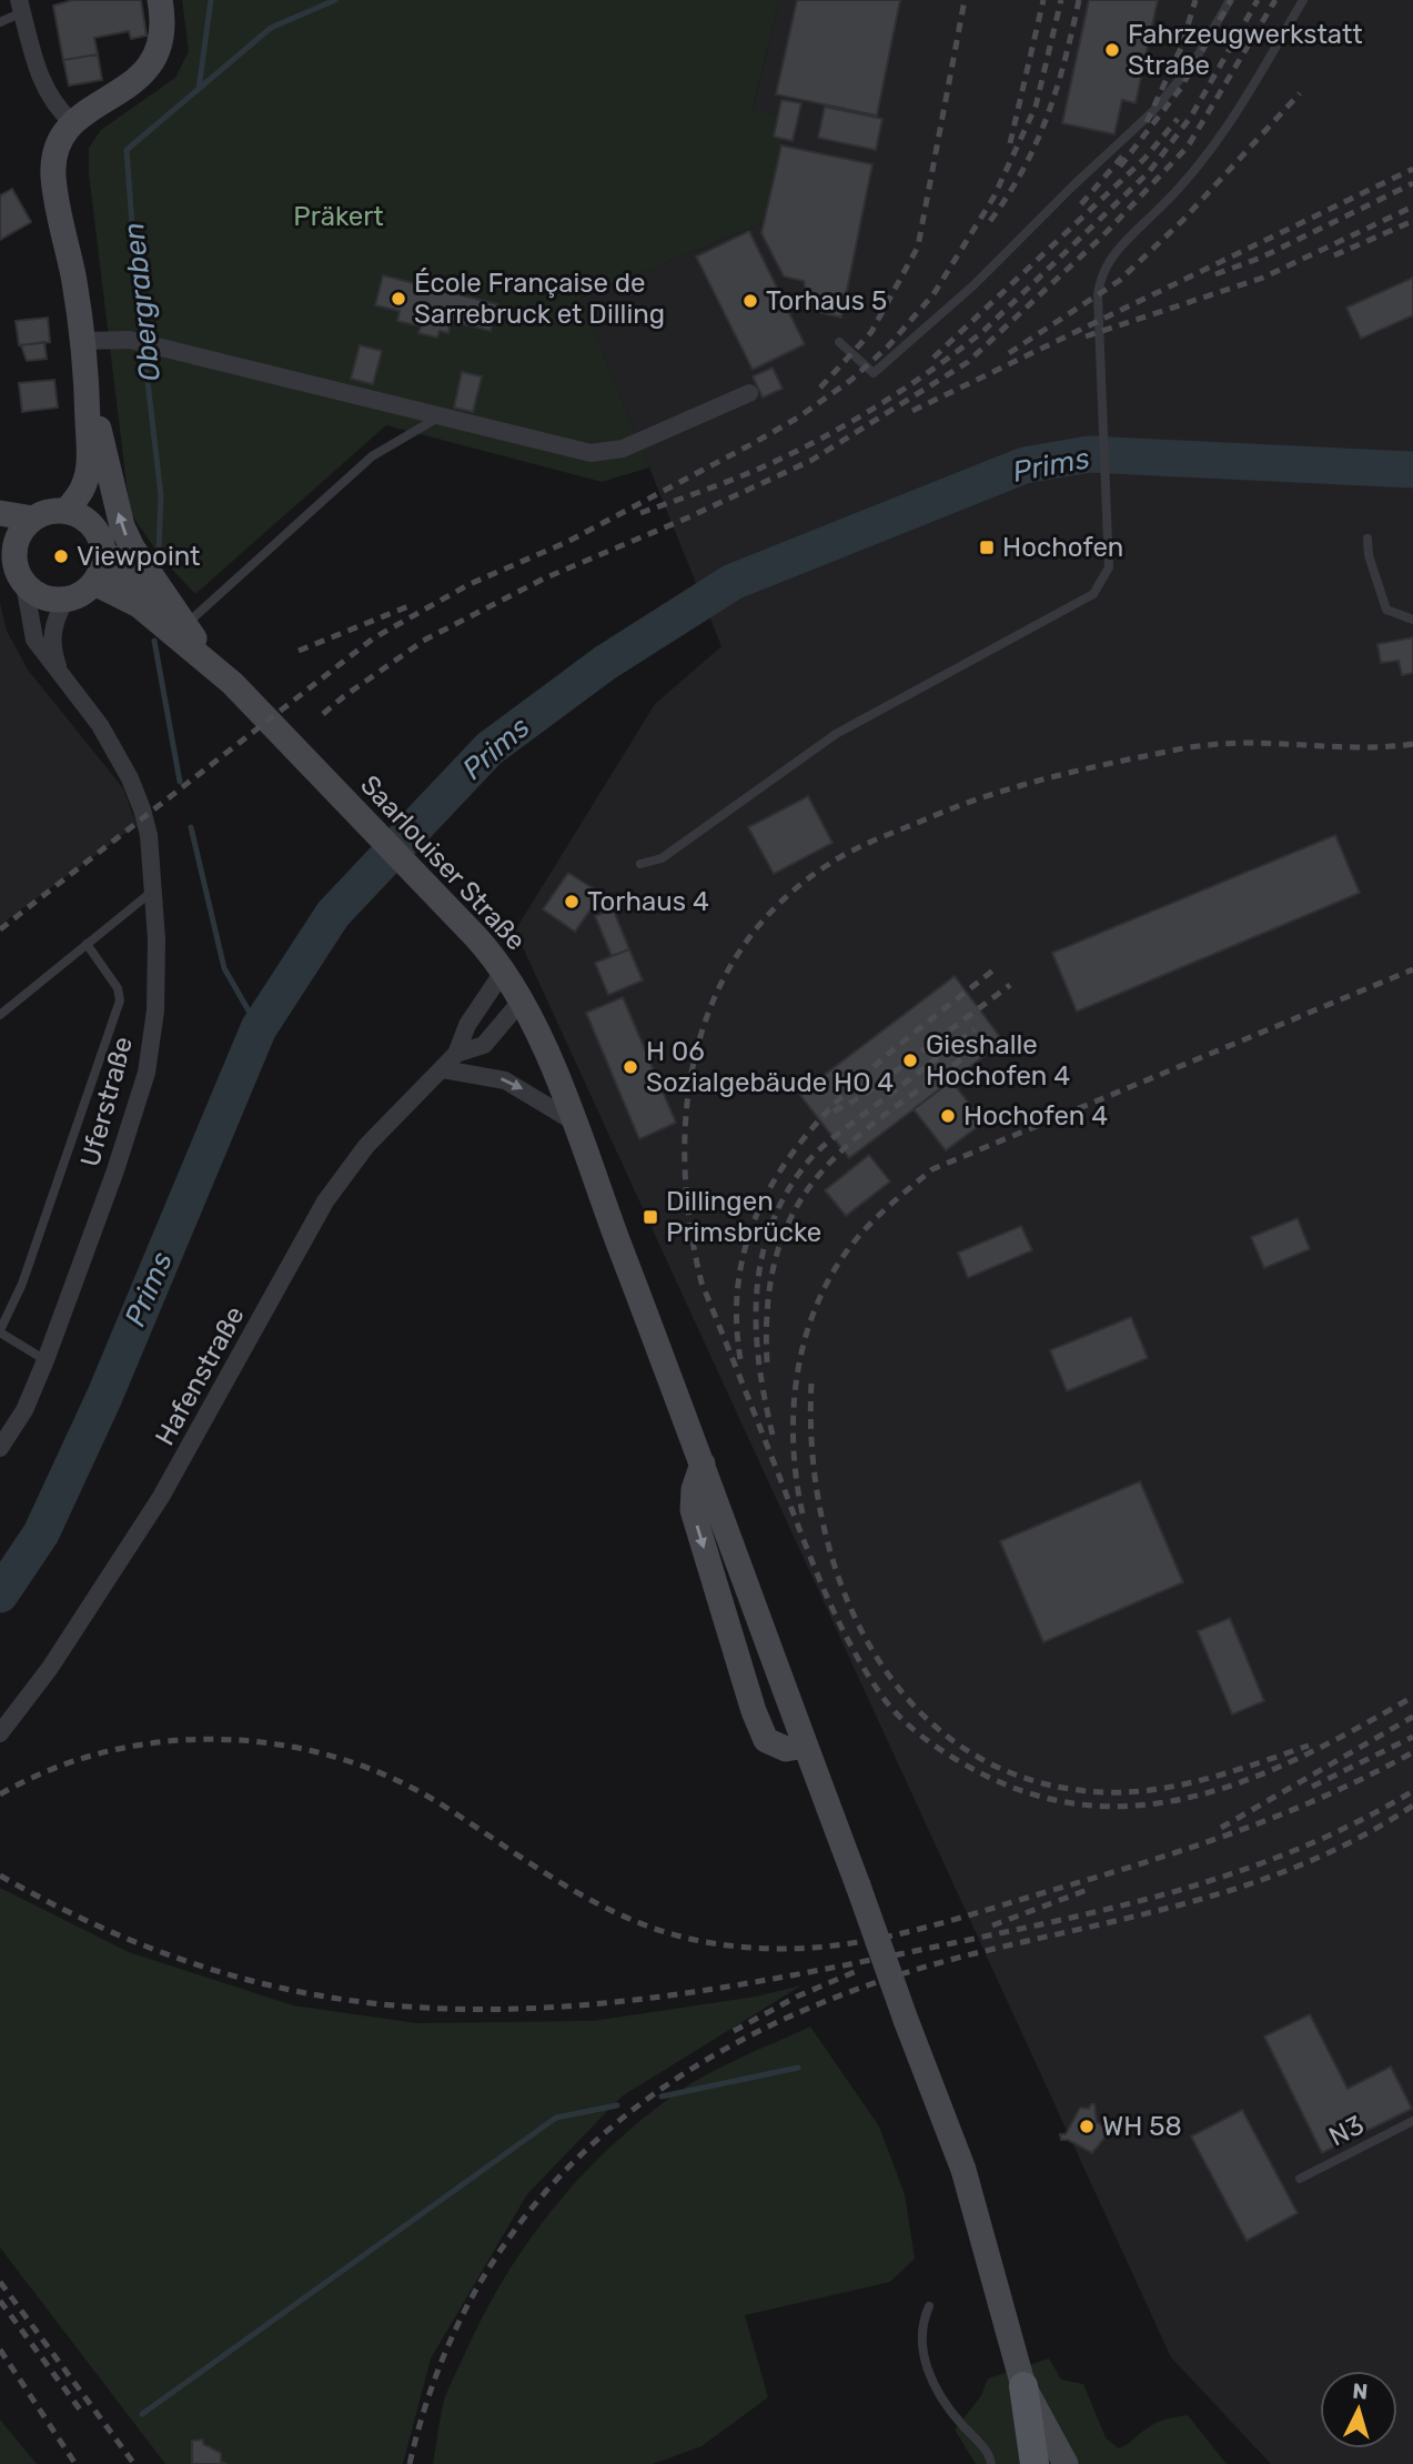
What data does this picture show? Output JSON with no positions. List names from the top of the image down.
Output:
{
  "streets": {
    "main road": ["Saarlouiser Straße"],
    "street": ["Uferstraße", "Hafenstraße"],
    "lane": ["N3"]
  },
  "crossings": [
    ["Saarlouiser Straße", "Uferstraße"],
    ["Saarlouiser Straße", "Hafenstraße"]
  ],
  "water": ["Obergraben", "Prims"],
  "parks": ["Präkert"],
  "places": {
    "other": [
      "Fahrzeugwerkstatt Straße",
      "École Française de Sarrebruck et Dilling",
      "Torhaus 5",
      "Viewpoint",
      "Torhaus 4",
      "Gieshalle Hochofen 4",
      "H 06 Sozialgebäude HO 4",
      "Hochofen 4",
      "WH 58"
    ],
    "transit": ["Hochofen", "Dillingen Primsbrücke"]
  },
  "north": "top"
}
